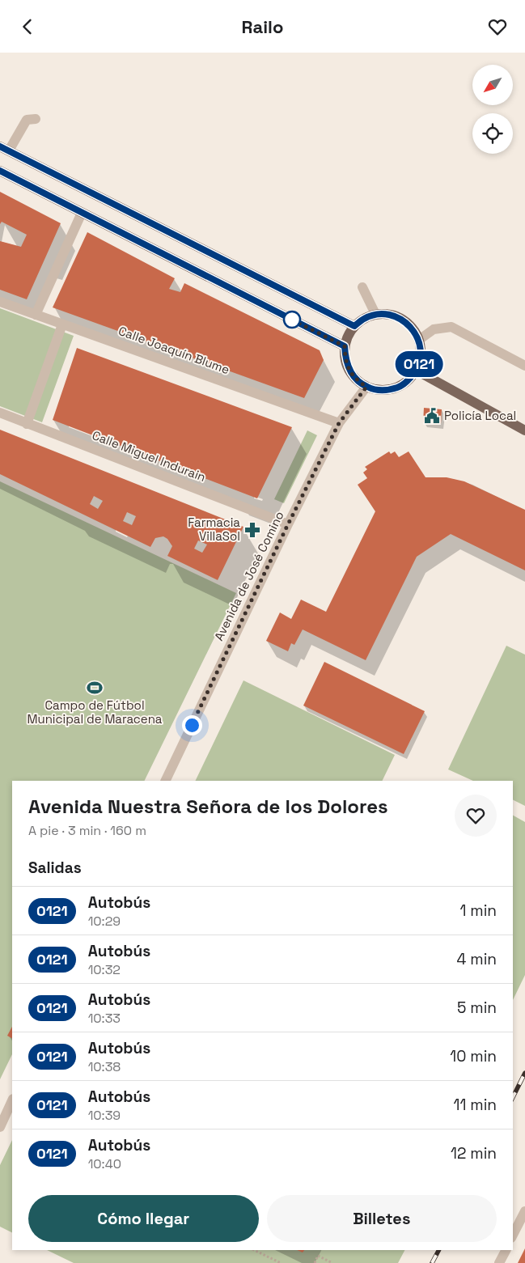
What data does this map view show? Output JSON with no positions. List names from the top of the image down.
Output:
{
  "streets": {
    "street": ["Calle Joaquín Blume", "Calle Miguel Indurain", "Avenida de José Comino"]
  },
  "crossings": [
    ["Calle Joaquín Blume", "Avenida de José Comino"],
    ["Calle Miguel Indurain", "Avenida de José Comino"]
  ],
  "places": {
    "public building": ["Policía Local"],
    "pharmacy": ["Farmacia VillaSol"],
    "sports": ["Campo de Fútbol Municipal de Maracena"]
  },
  "lines": ["bus line 0121"],
  "north": "bottom left",
  "page": {
    "header": "Railo",
    "on_map": "0121",
    "heading": [
      ["Avenida Nuestra Señora de los Dolores", "A pie · 3 min · 160 m"],
      "Salidas"
    ],
    "list": [
      {
        "mark": "0121",
        "name": "Autobús",
        "note": "10:29",
        "value": "1 min"
      },
      {
        "mark": "0121",
        "name": "Autobús",
        "note": "10:32",
        "value": "4 min"
      },
      {
        "mark": "0121",
        "name": "Autobús",
        "note": "10:33",
        "value": "5 min"
      },
      {
        "mark": "0121",
        "name": "Autobús",
        "note": "10:38",
        "value": "10 min"
      },
      {
        "mark": "0121",
        "name": "Autobús",
        "note": "10:39",
        "value": "11 min"
      },
      {
        "mark": "0121",
        "name": "Autobús",
        "note": "10:40",
        "value": "12 min"
      }
    ],
    "buttons": ["Cómo llegar", "Billetes"]
  }
}
